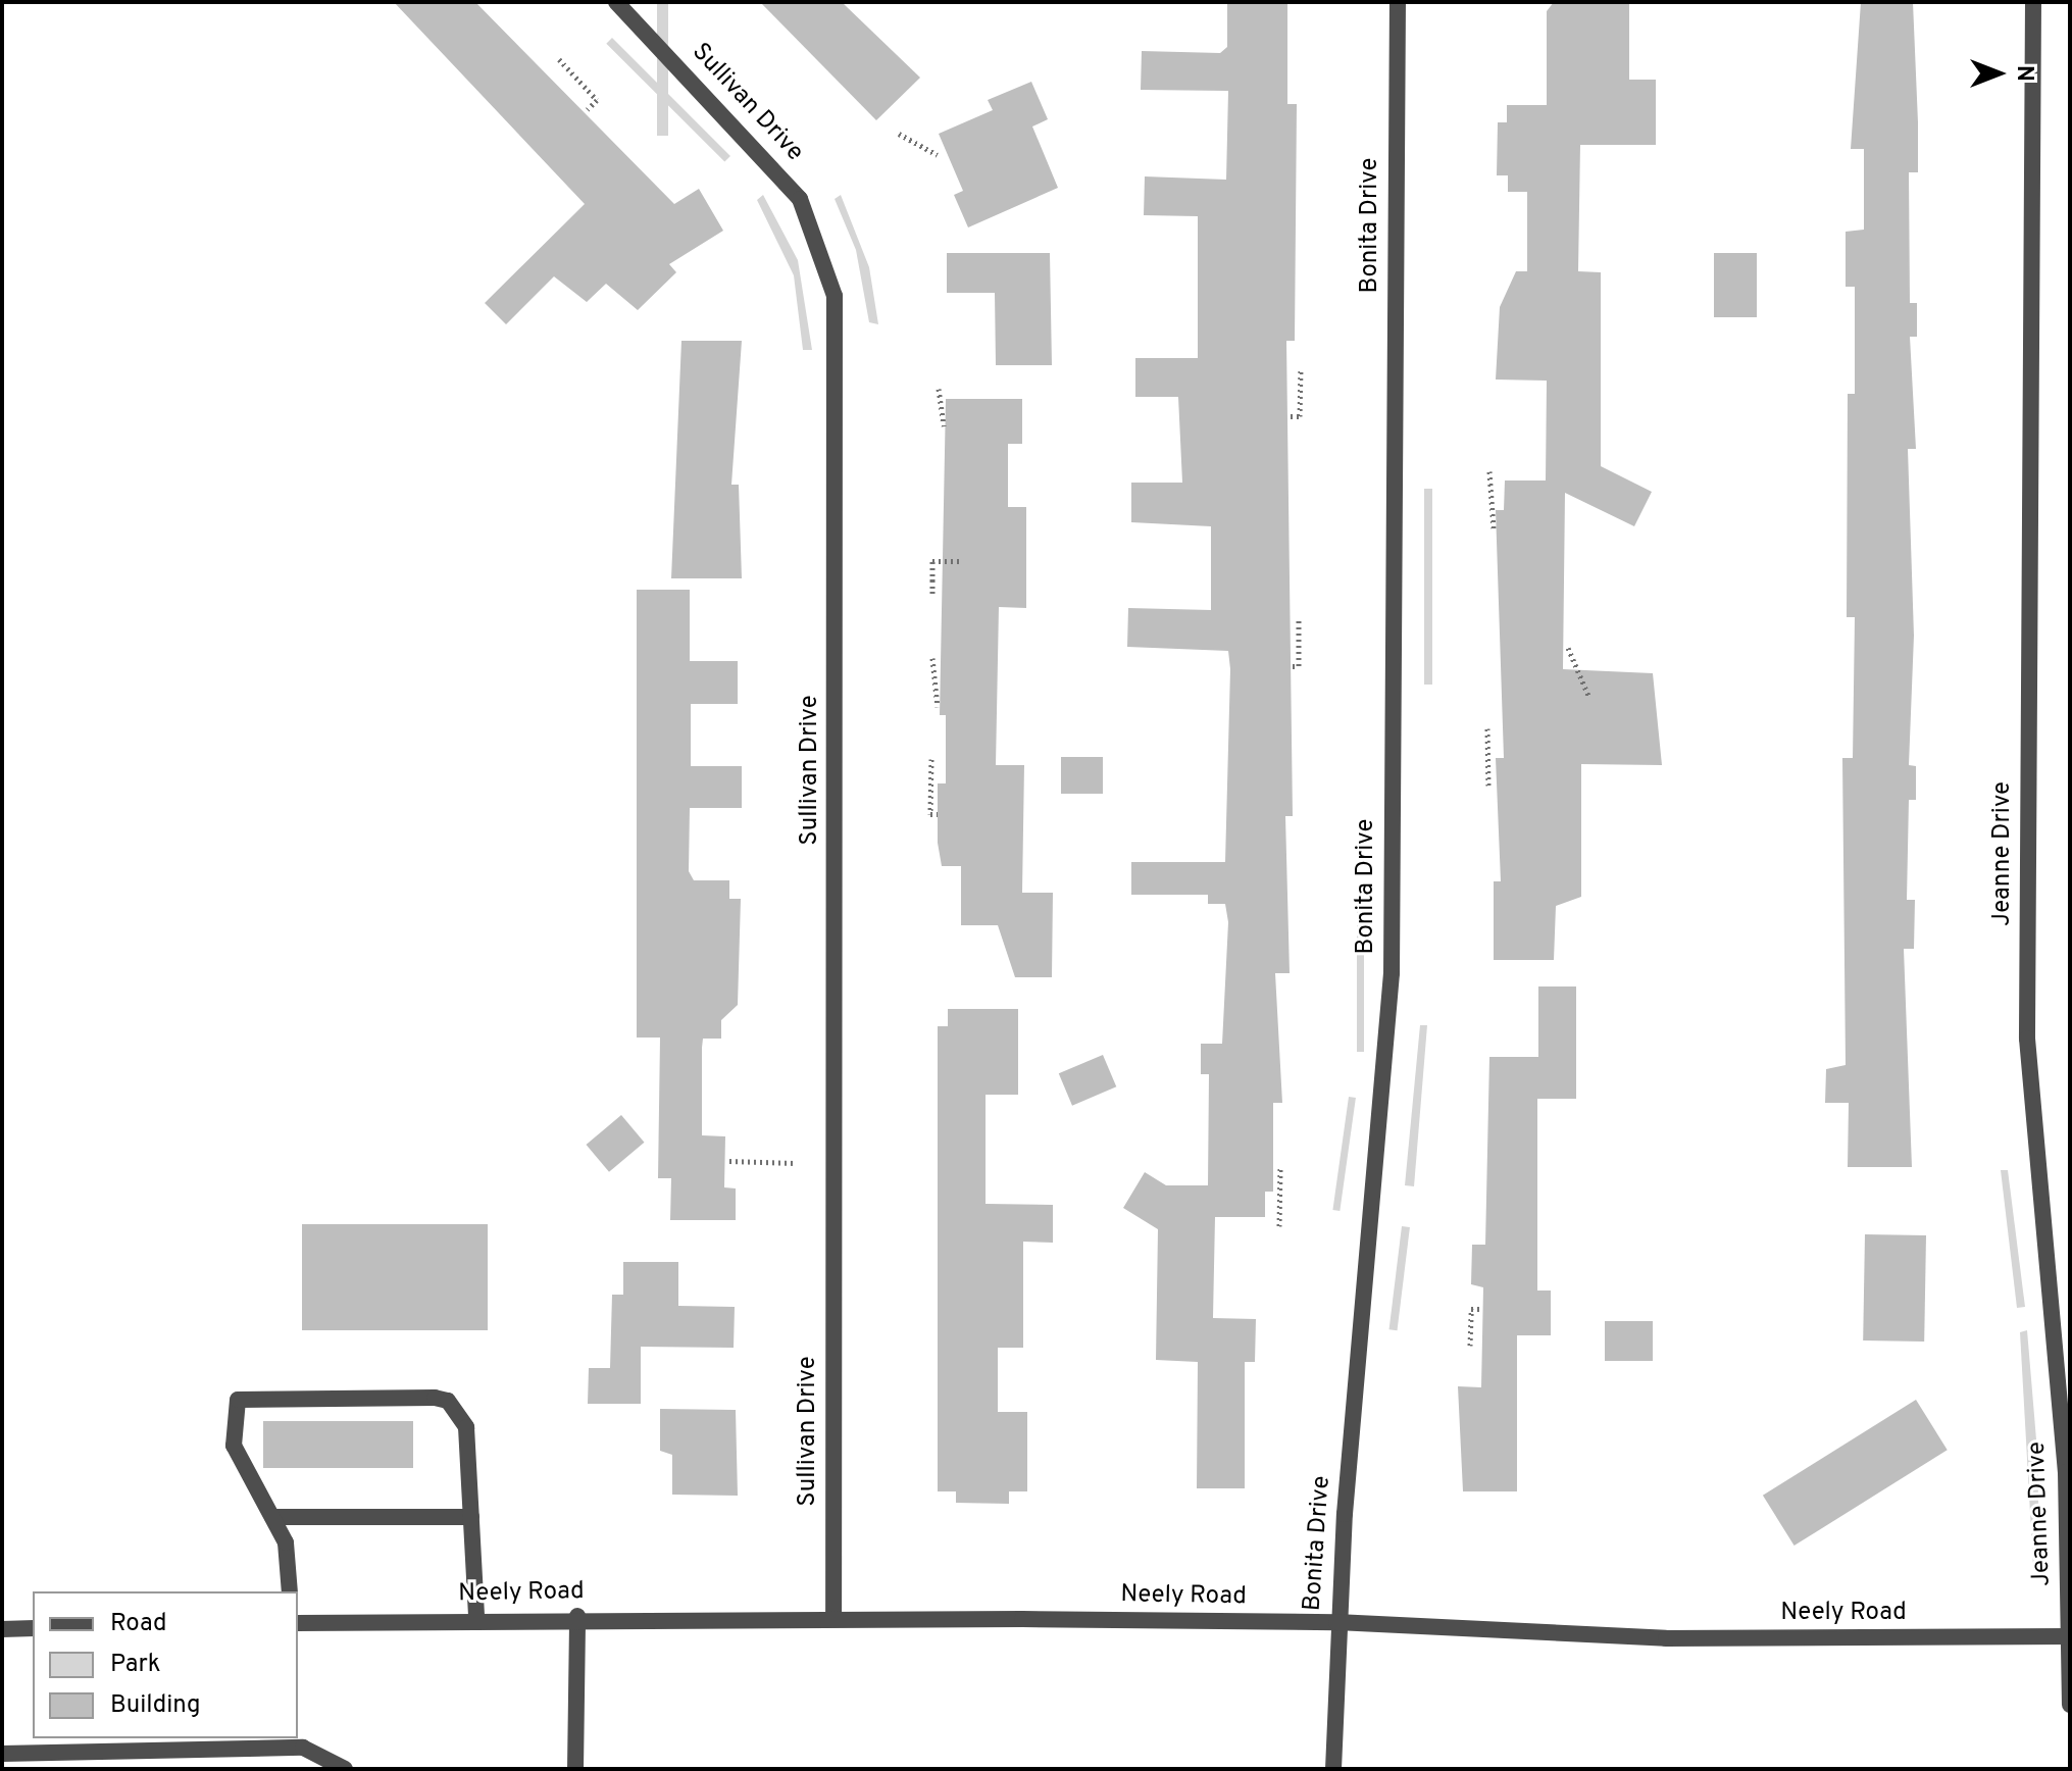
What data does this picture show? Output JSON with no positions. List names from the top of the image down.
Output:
{
  "streets": {
    "street": [
      "Sullivan Drive",
      "Bonita Drive",
      "Jeanne Drive",
      "Neely Road"
    ]
  },
  "crossings": [
    ["Sullivan Drive", "Neely Road"],
    ["Bonita Drive", "Neely Road"],
    ["Jeanne Drive", "Neely Road"]
  ],
  "legend": ["Road", "Park", "Building"],
  "north": "right"
}
